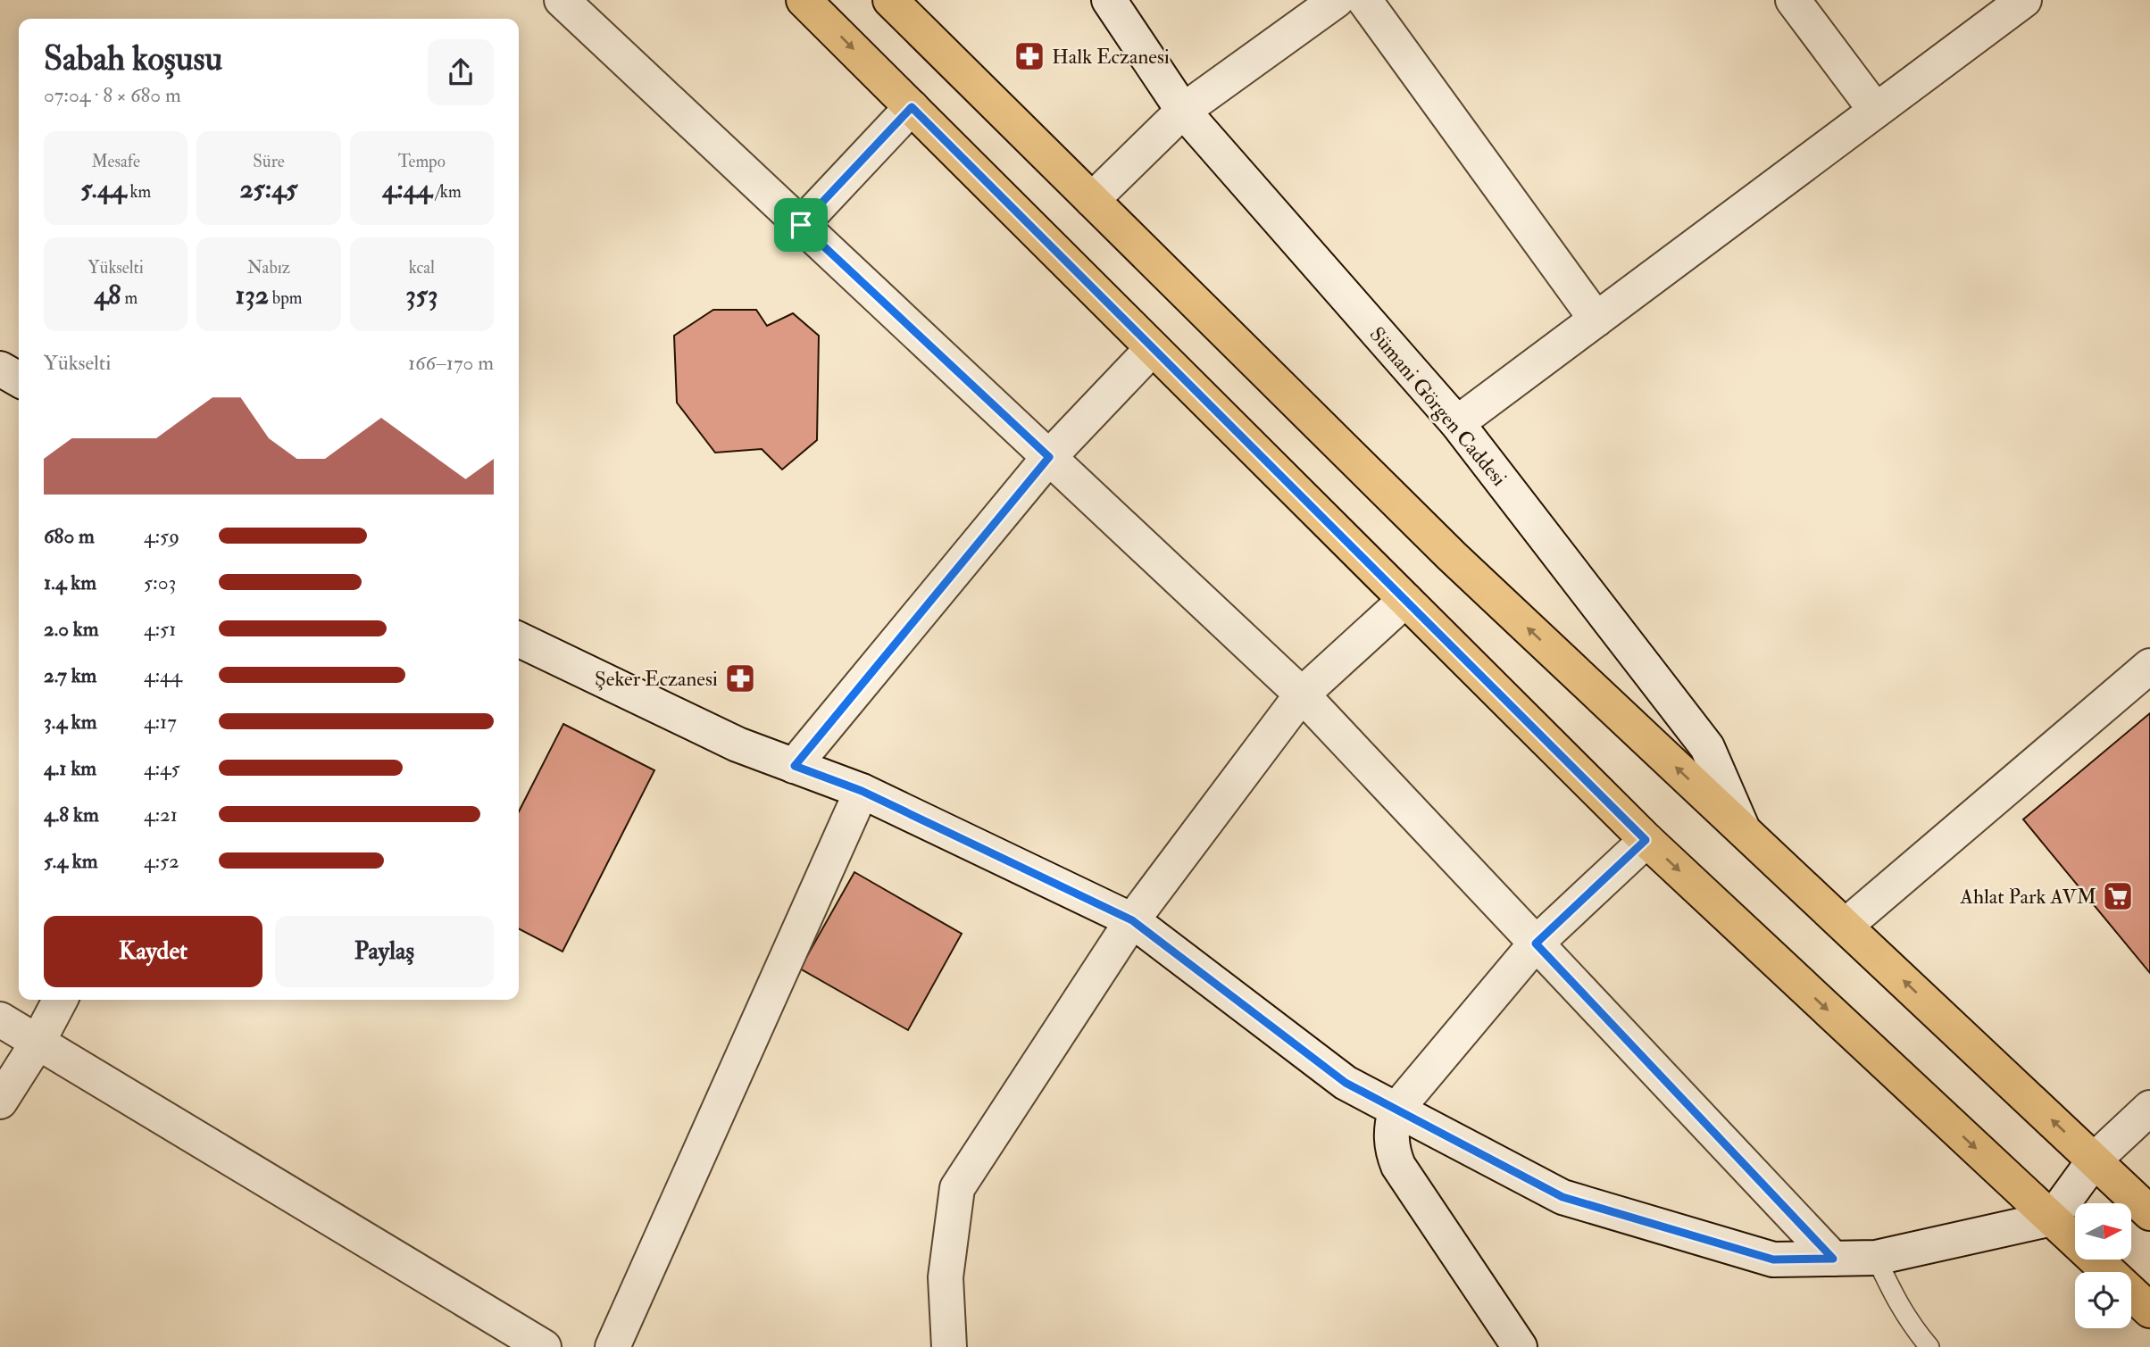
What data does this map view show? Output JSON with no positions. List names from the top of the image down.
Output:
{
  "streets": {
    "street": ["Sümani Görgen Caddesi"]
  },
  "places": {
    "pharmacy": ["Halk Eczanesi", "Şeker Eczanesi"],
    "supermarket": ["Ahlat Park AVM"]
  },
  "north": "right",
  "page": {
    "heading": ["Sabah koşusu", "07:04 · 8 × 680 m"],
    "stats": [
      ["Mesafe", "5.44 km"],
      ["Süre", "25:45"],
      ["Tempo", "4:44 /km"],
      ["Yükselti", "48 m"],
      ["Nabız", "132 bpm"],
      ["kcal", "353"]
    ],
    "chart": ["Yükselti", "166–170 m"],
    "list": [
      {
        "name": "680 m",
        "note": "4:59"
      },
      {
        "name": "1.4 km",
        "note": "5:03"
      },
      {
        "name": "2.0 km",
        "note": "4:51"
      },
      {
        "name": "2.7 km",
        "note": "4:44"
      },
      {
        "name": "3.4 km",
        "note": "4:17"
      },
      {
        "name": "4.1 km",
        "note": "4:45"
      },
      {
        "name": "4.8 km",
        "note": "4:21"
      },
      {
        "name": "5.4 km",
        "note": "4:52"
      }
    ],
    "buttons": ["Kaydet", "Paylaş"]
  }
}
